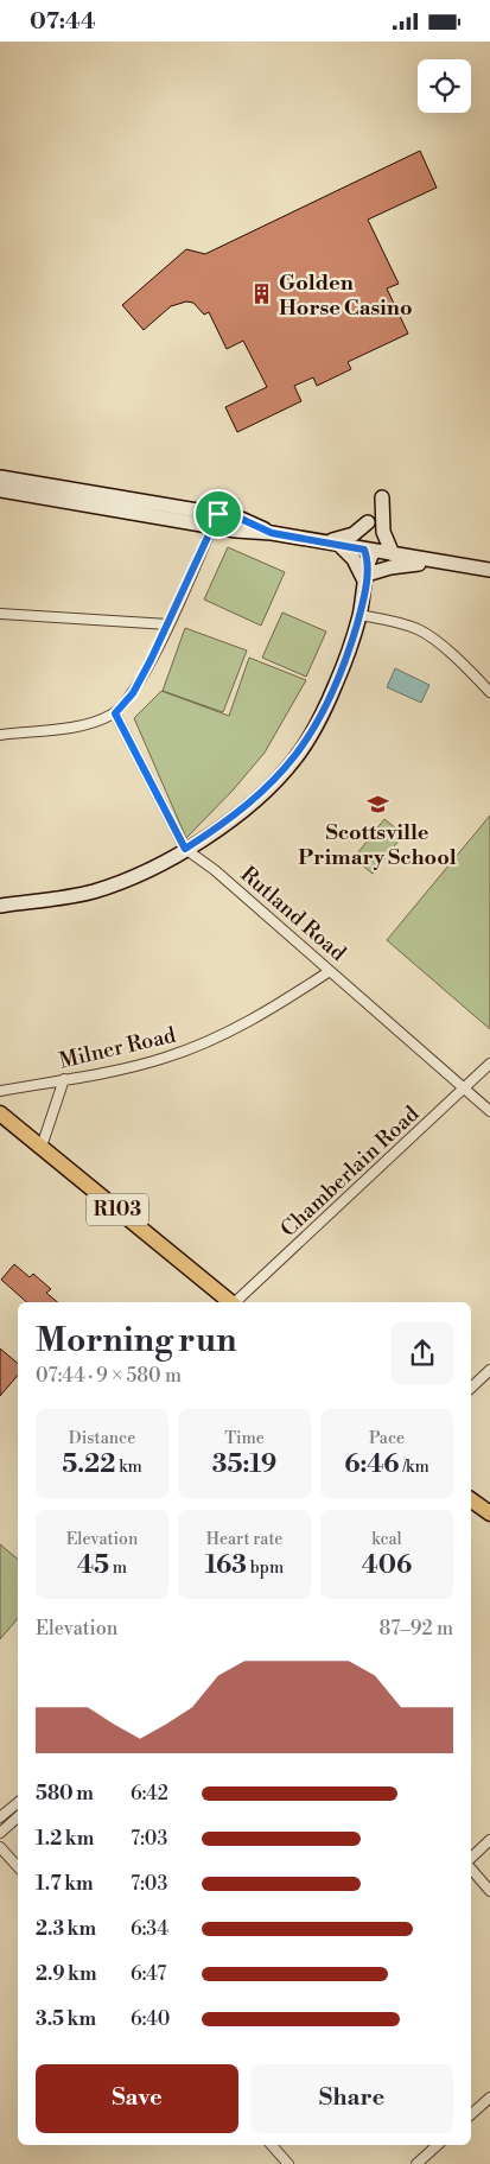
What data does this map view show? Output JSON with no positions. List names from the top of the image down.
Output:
{
  "streets": {
    "main road": ["R103"],
    "street": ["Rutland Road", "Milner Road", "Chamberlain Road"]
  },
  "crossings": [
    ["Rutland Road", "Milner Road"],
    ["Rutland Road", "Chamberlain Road"]
  ],
  "places": {
    "building": ["Golden Horse Casino"],
    "school or university": ["Scottsville Primary School"]
  },
  "page": {
    "status": "07:44",
    "heading": ["Morning run", "07:44 · 9 × 580 m"],
    "stats": [
      ["Distance", "5.22 km"],
      ["Time", "35:19"],
      ["Pace", "6:46 /km"],
      ["Elevation", "45 m"],
      ["Heart rate", "163 bpm"],
      ["kcal", "406"]
    ],
    "chart": ["Elevation", "87–92 m"],
    "list": [
      {
        "name": "580 m",
        "note": "6:42"
      },
      {
        "name": "1.2 km",
        "note": "7:03"
      },
      {
        "name": "1.7 km",
        "note": "7:03"
      },
      {
        "name": "2.3 km",
        "note": "6:34"
      },
      {
        "name": "2.9 km",
        "note": "6:47"
      },
      {
        "name": "3.5 km",
        "note": "6:40"
      }
    ],
    "buttons": ["Save", "Share"]
  }
}
